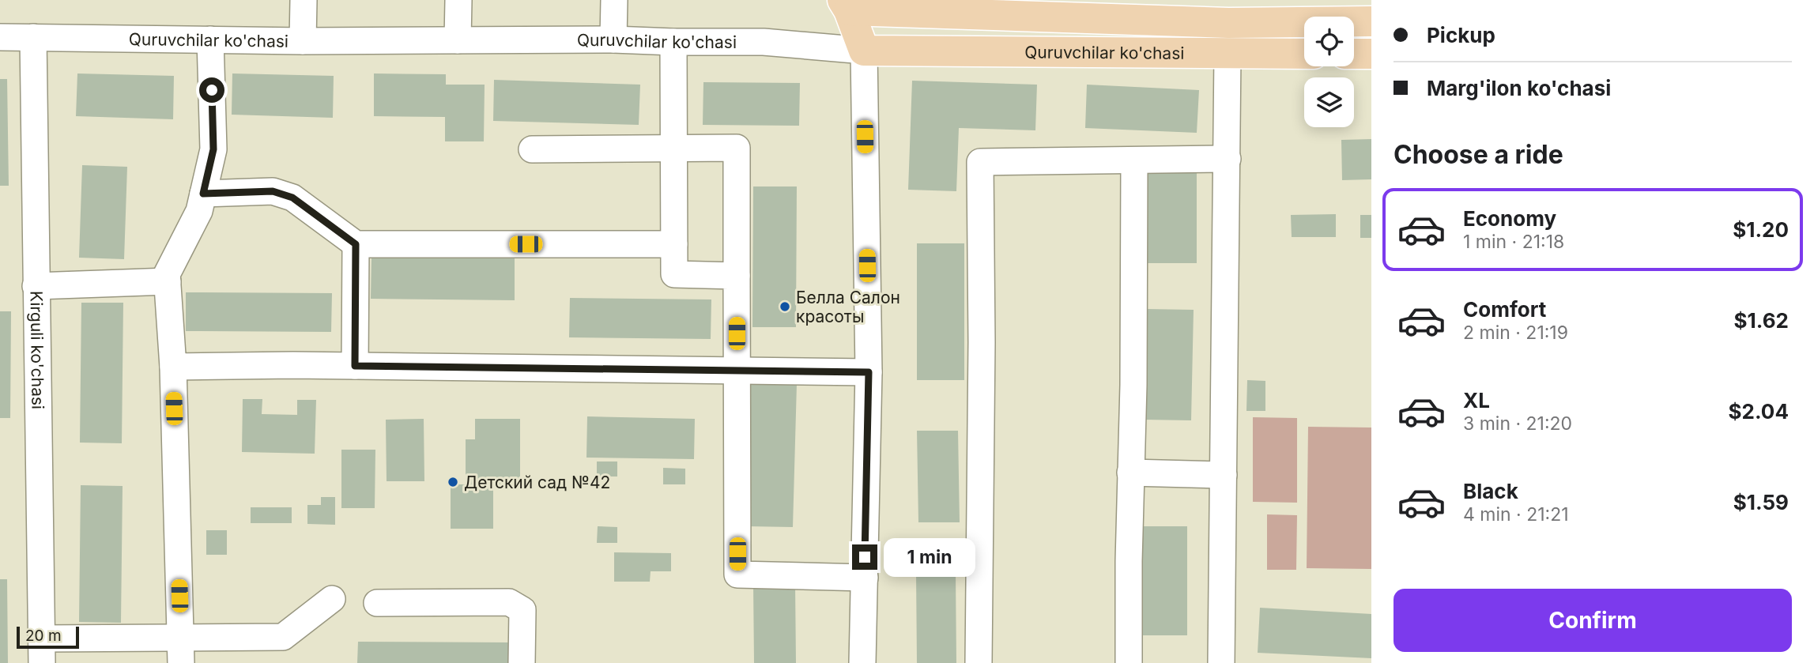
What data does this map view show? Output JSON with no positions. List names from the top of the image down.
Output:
{
  "streets": {
    "main road": ["Quruvchilar ko'chasi"],
    "street": ["Kirguli ko'chasi"]
  },
  "crossings": [
    ["Quruvchilar ko'chasi", "Kirguli ko'chasi"]
  ],
  "places": ["Белла Салон красоты", "Детский сад №42"],
  "scale_bar": "20 m",
  "page": {
    "banner": ["Pickup", "Marg'ilon ko'chasi"],
    "heading": "Choose a ride",
    "list": [
      {
        "name": "Economy",
        "note": "1 min · 21:18",
        "value": "$1.20"
      },
      {
        "name": "Comfort",
        "note": "2 min · 21:19",
        "value": "$1.62"
      },
      {
        "name": "XL",
        "note": "3 min · 21:20",
        "value": "$2.04"
      },
      {
        "name": "Black",
        "note": "4 min · 21:21",
        "value": "$1.59"
      }
    ],
    "bubble": "1 min",
    "buttons": "Confirm",
    "scale": "20 m"
  }
}
